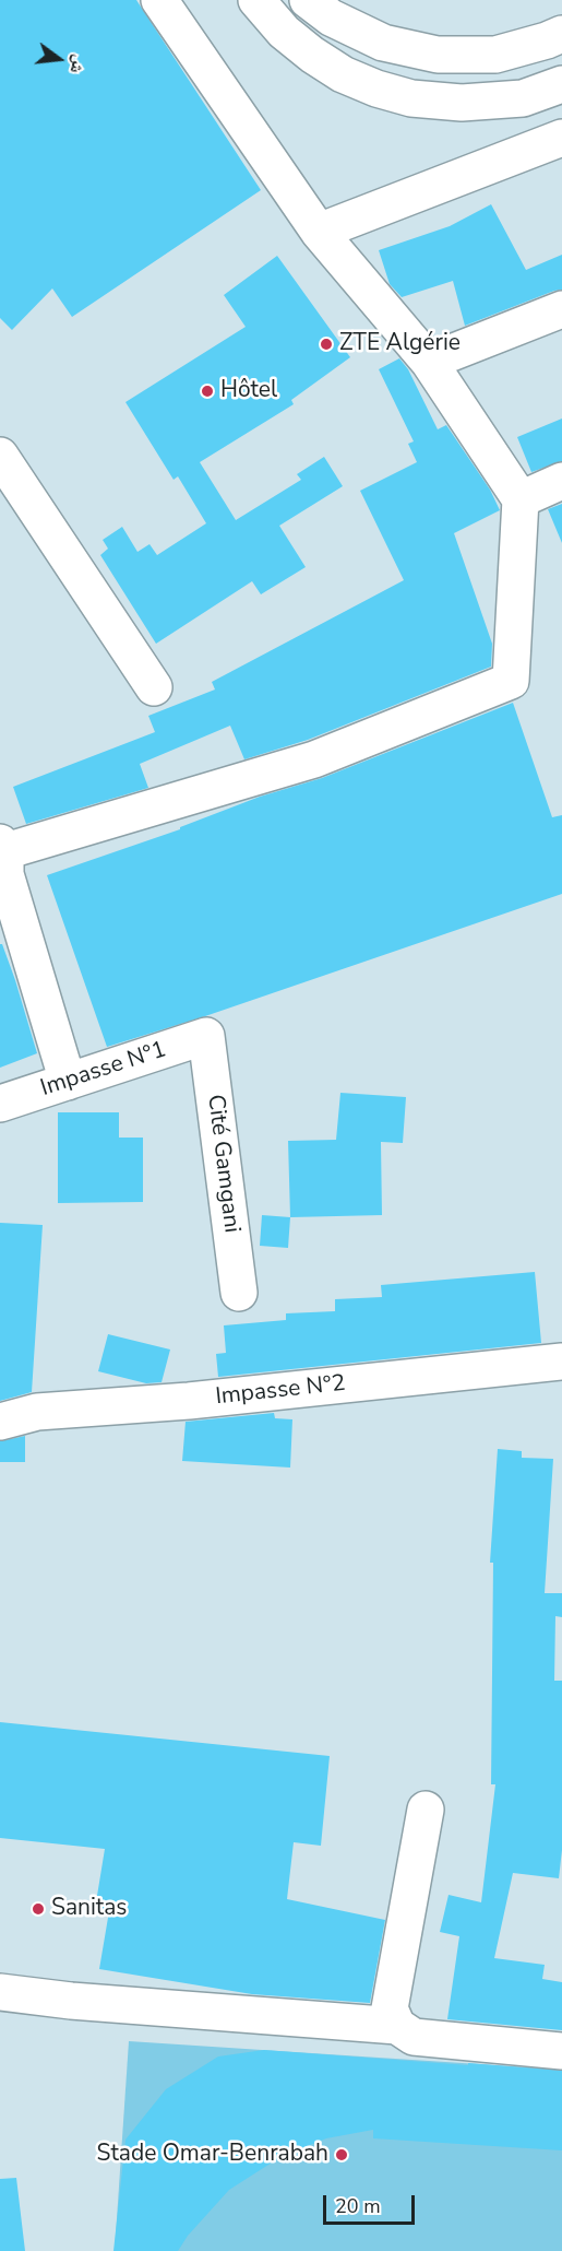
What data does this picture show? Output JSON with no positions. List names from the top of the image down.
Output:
{
  "streets": {
    "street": ["Impasse N°1", "Cité Gamgani", "Impasse N°2"]
  },
  "crossings": [
    ["Impasse N°1", "Cité Gamgani"]
  ],
  "places": [
    "ZTE Algérie",
    "Hôtel",
    "Sanitas",
    "Stade Omar-Benrabah"
  ],
  "scale_bar": "20 m",
  "north": "right"
}
